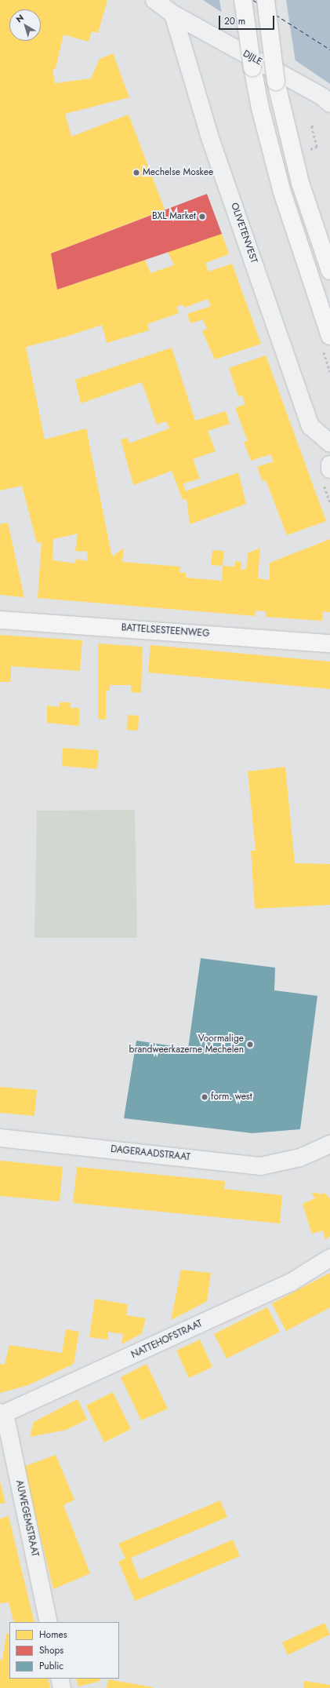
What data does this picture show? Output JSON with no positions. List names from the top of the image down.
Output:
{
  "streets": {
    "main road": ["BATTELSESTEENWEG"],
    "street": [
      "DIJLE",
      "OLIVETENVEST",
      "DAGERAADSTRAAT",
      "NATTEHOFSTRAAT",
      "AUWEGEMSTRAAT"
    ]
  },
  "crossings": [
    ["DIJLE", "OLIVETENVEST"],
    ["NATTEHOFSTRAAT", "AUWEGEMSTRAAT"]
  ],
  "places": [
    "Mechelse Moskee",
    "BXL Market",
    "Voormalige brandweerkazerne Mechelen",
    "form. west"
  ],
  "legend": ["Homes", "Shops", "Public"],
  "scale_bar": "20 m",
  "north": "top left"
}
